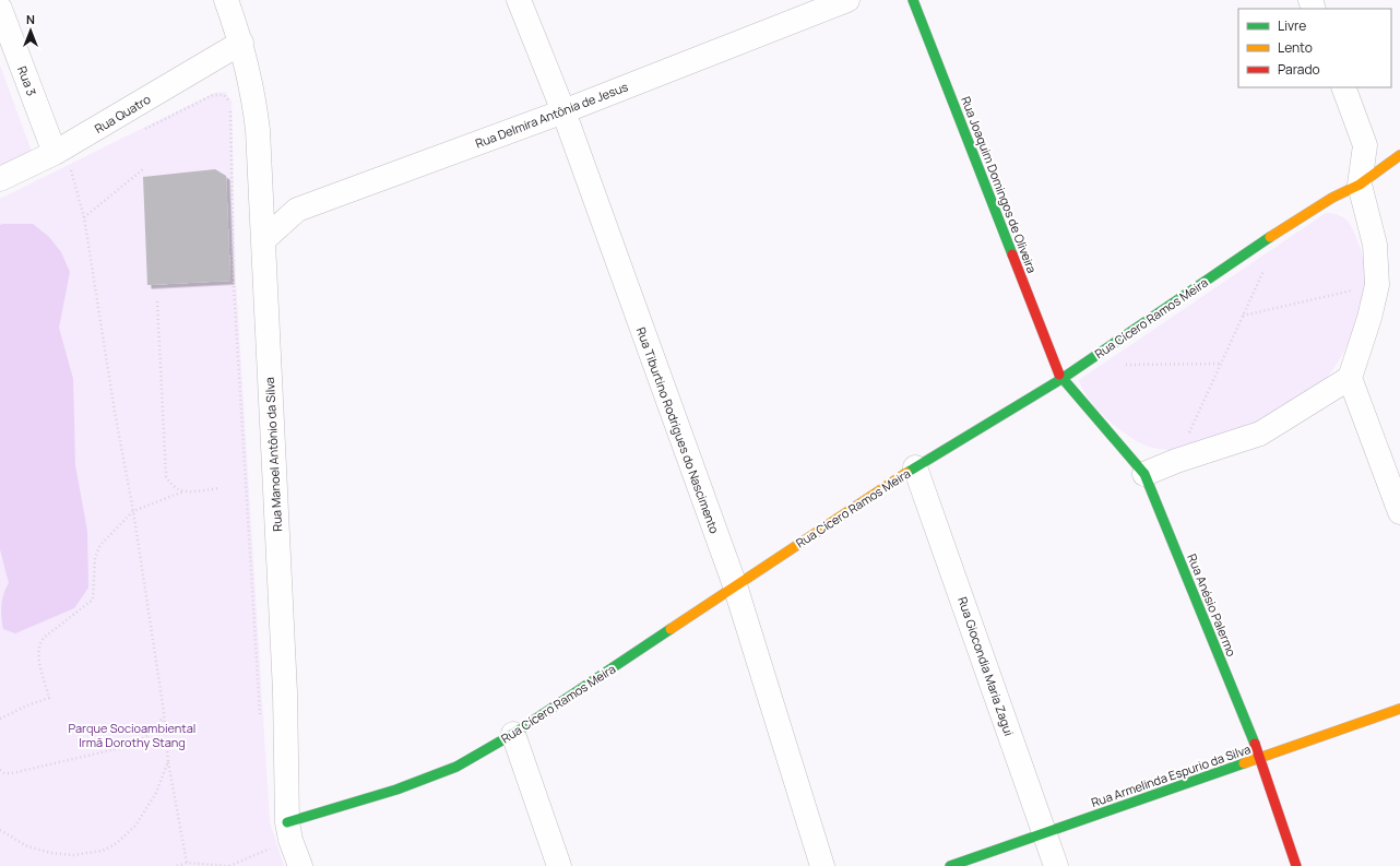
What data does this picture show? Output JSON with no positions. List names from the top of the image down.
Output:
{
  "streets": {
    "street": [
      "Rua 3",
      "Rua Quatro",
      "Rua Delmira Antônia de Jesus",
      "Rua Joaquim Domingos de Oliveira",
      "Rua Cícero Ramos Meira",
      "Rua Tiburtino Rodrigues do Nascimento",
      "Rua Manoel Antônio da Silva",
      "Rua Anésio Palermo",
      "Rua Giocondia Maria Zagui",
      "Rua Armelinda Espurio da Silva"
    ]
  },
  "crossings": [
    ["Rua 3", "Rua Quatro"],
    ["Rua Quatro", "Rua Manoel Antônio da Silva"],
    ["Rua Delmira Antônia de Jesus", "Rua Tiburtino Rodrigues do Nascimento"],
    ["Rua Delmira Antônia de Jesus", "Rua Manoel Antônio da Silva"],
    ["Rua Joaquim Domingos de Oliveira", "Rua Cícero Ramos Meira"],
    ["Rua Joaquim Domingos de Oliveira", "Rua Anésio Palermo"],
    ["Rua Cícero Ramos Meira", "Rua Tiburtino Rodrigues do Nascimento"],
    ["Rua Cícero Ramos Meira", "Rua Manoel Antônio da Silva"],
    ["Rua Cícero Ramos Meira", "Rua Anésio Palermo"],
    ["Rua Cícero Ramos Meira", "Rua Giocondia Maria Zagui"],
    ["Rua Anésio Palermo", "Rua Armelinda Espurio da Silva"],
    ["Rua Giocondia Maria Zagui", "Rua Armelinda Espurio da Silva"]
  ],
  "parks": ["Parque Socioambiental Irmã Dorothy Stang"],
  "legend": ["Livre", "Lento", "Parado"],
  "north": "top"
}
